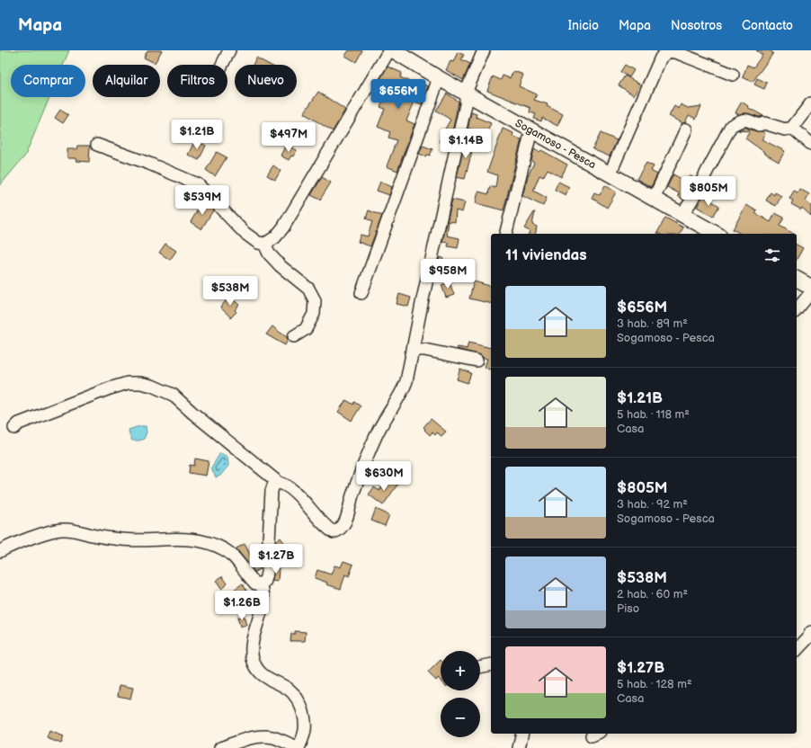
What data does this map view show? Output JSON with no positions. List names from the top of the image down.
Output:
{
  "streets": {
    "main road": ["Sogamoso - Pesca"]
  },
  "page": {
    "header": "Mapa",
    "nav": [
      "Inicio",
      "Mapa",
      "Nosotros",
      "Contacto"
    ],
    "chip": [
      "Comprar",
      "Alquilar",
      "Filtros",
      "Nuevo"
    ],
    "price": [
      "$656M",
      "$1.21B",
      "$497M",
      "$1.14B",
      "$805M",
      "$539M",
      "$958M",
      "$538M",
      "$630M",
      "$1.27B",
      "$1.26B"
    ],
    "heading": "11 viviendas",
    "list": [
      {
        "name": "$656M",
        "note": "3 hab. · 89 m² · Sogamoso - Pesca"
      },
      {
        "name": "$1.21B",
        "note": "5 hab. · 118 m² · Casa"
      },
      {
        "name": "$805M",
        "note": "3 hab. · 92 m² · Sogamoso - Pesca"
      },
      {
        "name": "$538M",
        "note": "2 hab. · 60 m² · Piso"
      },
      {
        "name": "$1.27B",
        "note": "5 hab. · 128 m² · Casa"
      }
    ],
    "map_buttons": ["+", "−"]
  }
}
